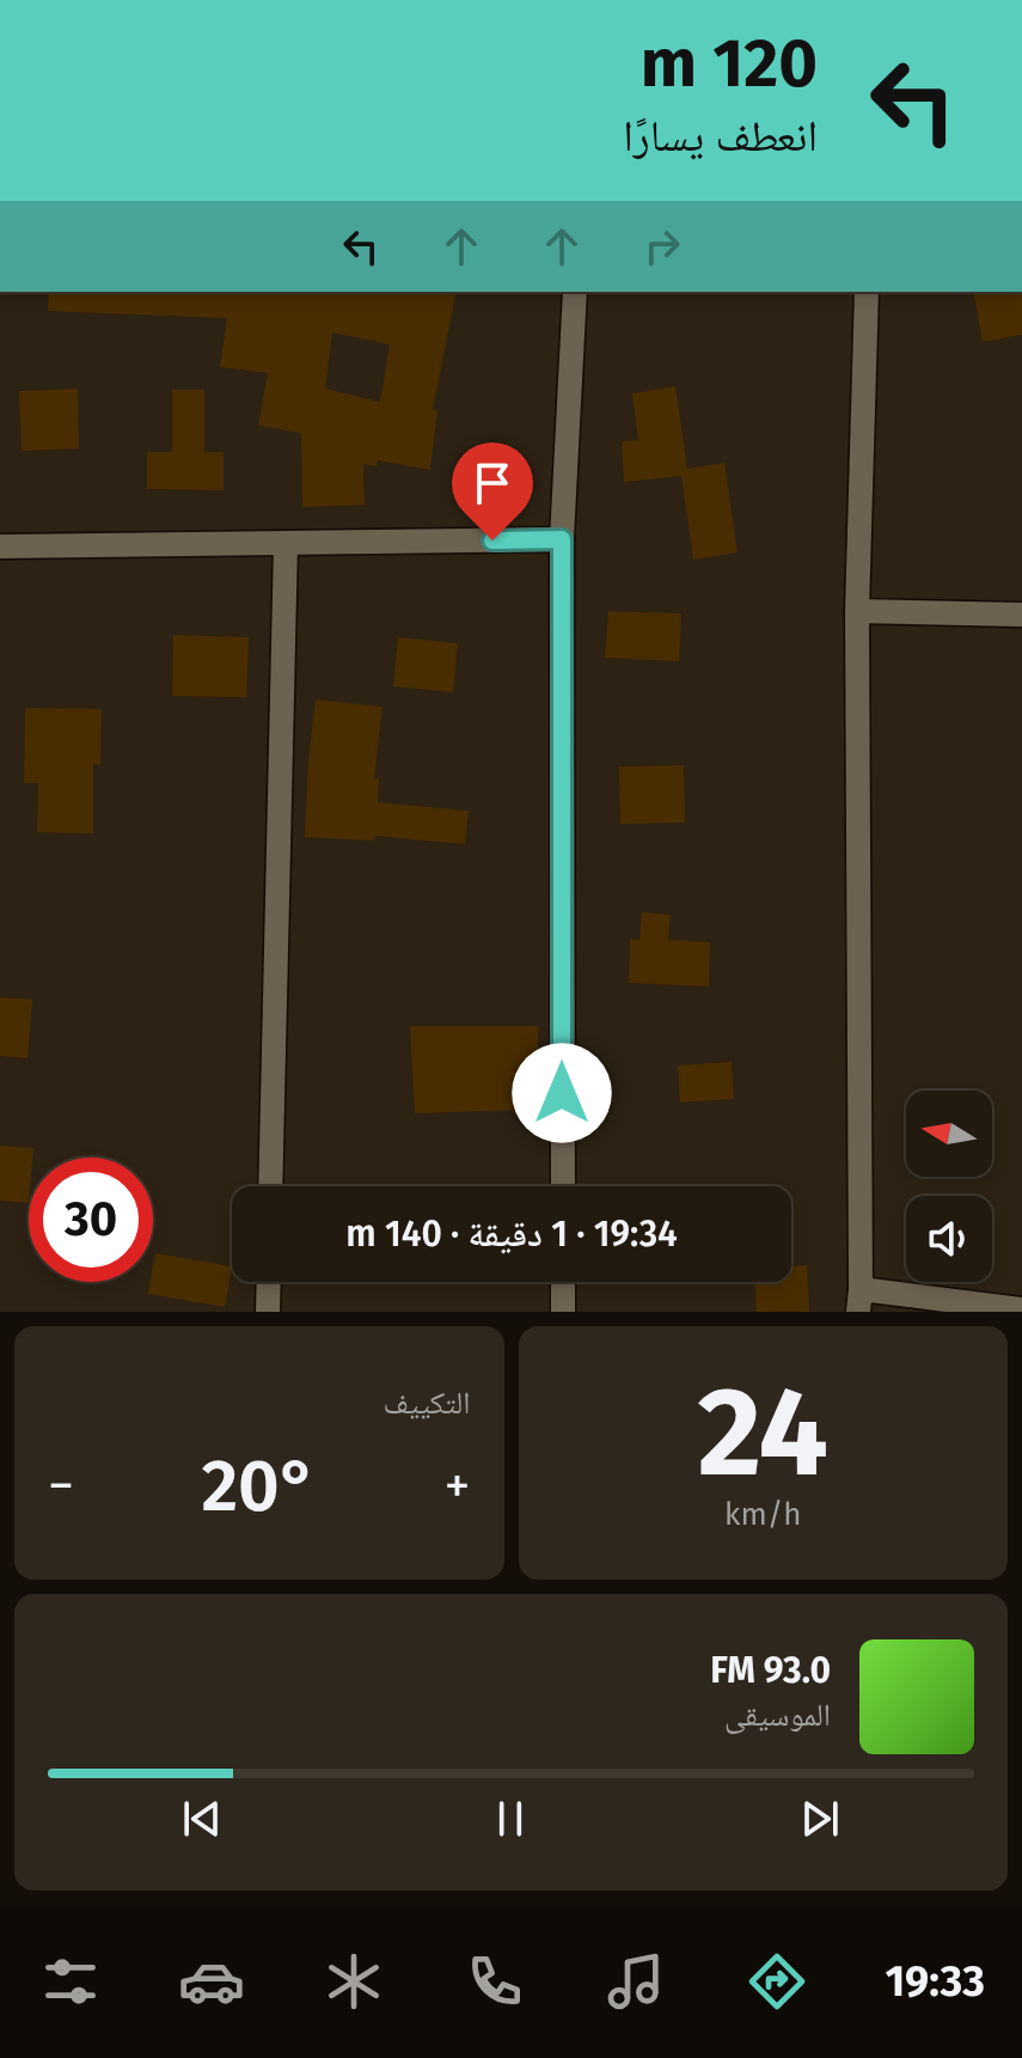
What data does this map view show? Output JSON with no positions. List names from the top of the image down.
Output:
{
  "north": "left",
  "page": {
    "turn": ["120 m", "انعطف يسارًا"],
    "limit": "30",
    "trip": "19:34 · 1 دقيقة · 140 m",
    "tile": [
      ["24", "km/h"],
      "التكييف"
    ],
    "heat": ["−", "20°", "+"],
    "song": ["93.0 FM", "الموسيقى"],
    "tabs": "19:33"
  }
}
